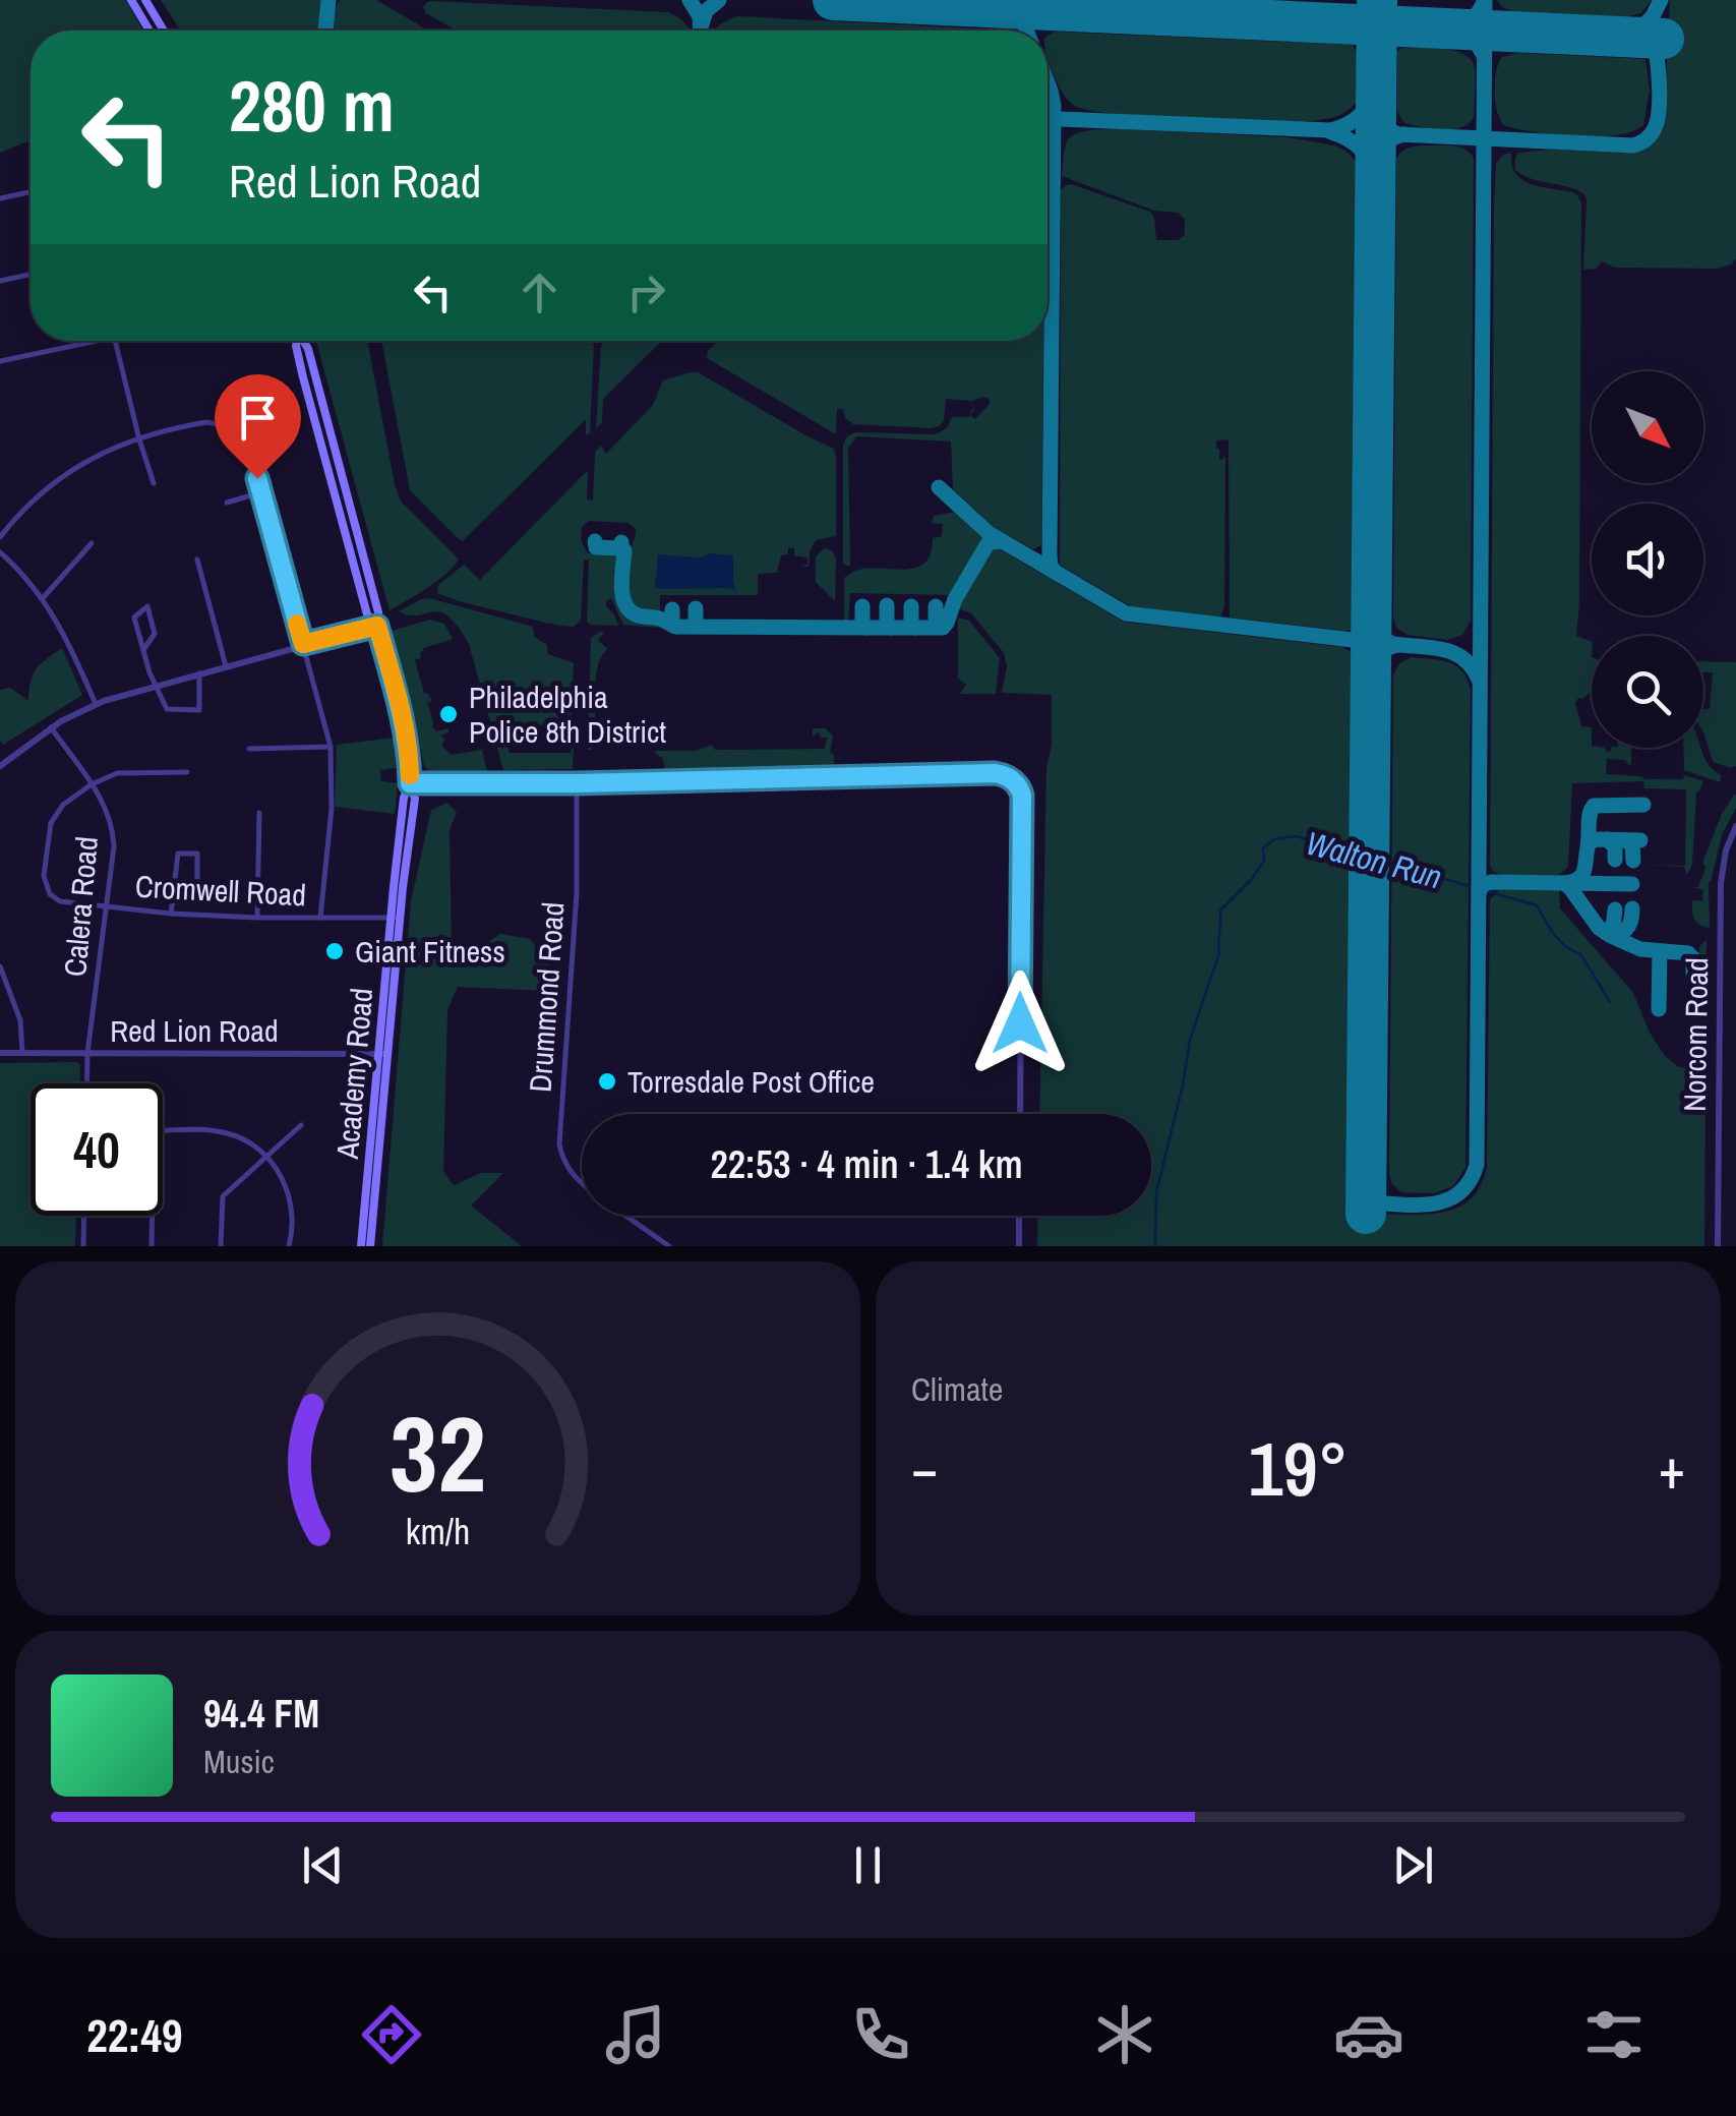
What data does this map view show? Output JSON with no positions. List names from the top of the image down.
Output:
{
  "streets": {
    "main road": ["Academy Road"],
    "street": [
      "Cromwell Road",
      "Calera Road",
      "Drummond Road",
      "Red Lion Road",
      "Norcom Road"
    ]
  },
  "crossings": [
    ["Cromwell Road", "Calera Road"],
    ["Cromwell Road", "Academy Road"],
    ["Calera Road", "Red Lion Road"],
    ["Red Lion Road", "Academy Road"]
  ],
  "water": ["Walton Run"],
  "places": ["Philadelphia Police 8th District", "Giant Fitness", "Torresdale Post Office"],
  "north": "bottom right",
  "page": {
    "turn": ["280 m", "Red Lion Road"],
    "limit": "40",
    "trip": "22:53 · 4 min · 1.4 km",
    "tile": "Climate",
    "heat": ["−", "19°", "+"],
    "song": ["94.4 FM", "Music"],
    "tabs": "22:49",
    "gauge": ["32", "km/h"]
  }
}
